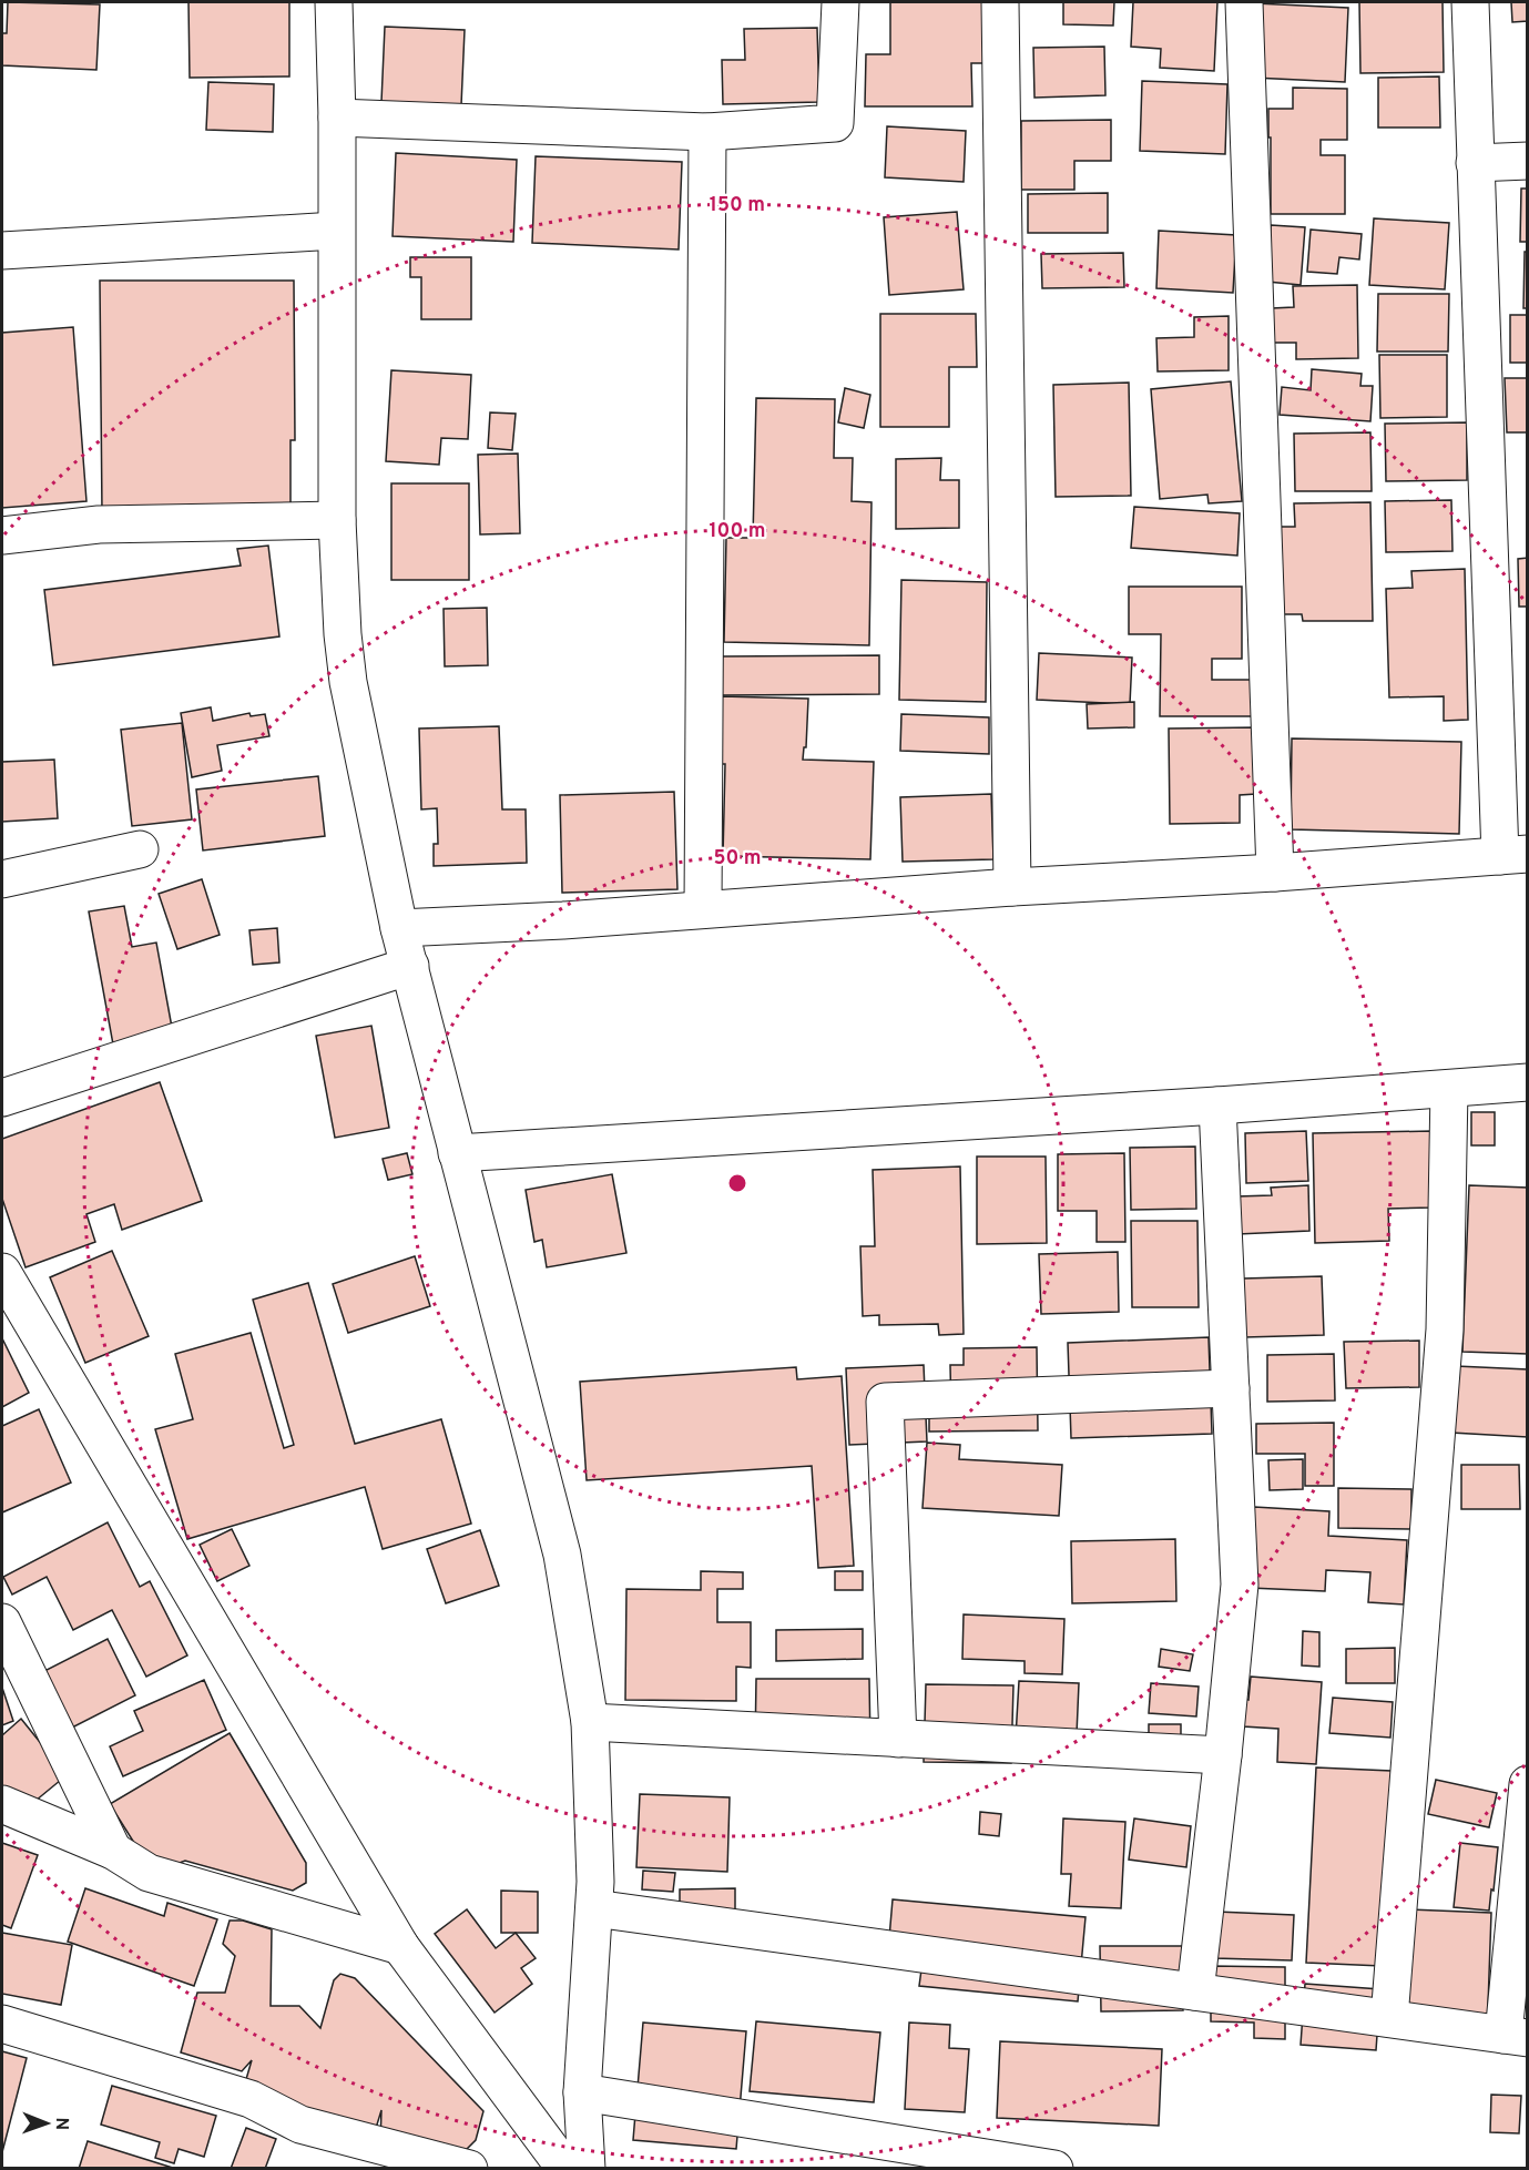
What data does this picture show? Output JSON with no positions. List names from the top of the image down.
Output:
{
  "north": "right",
  "rings": ["150 m", "100 m", "50 m"]
}
